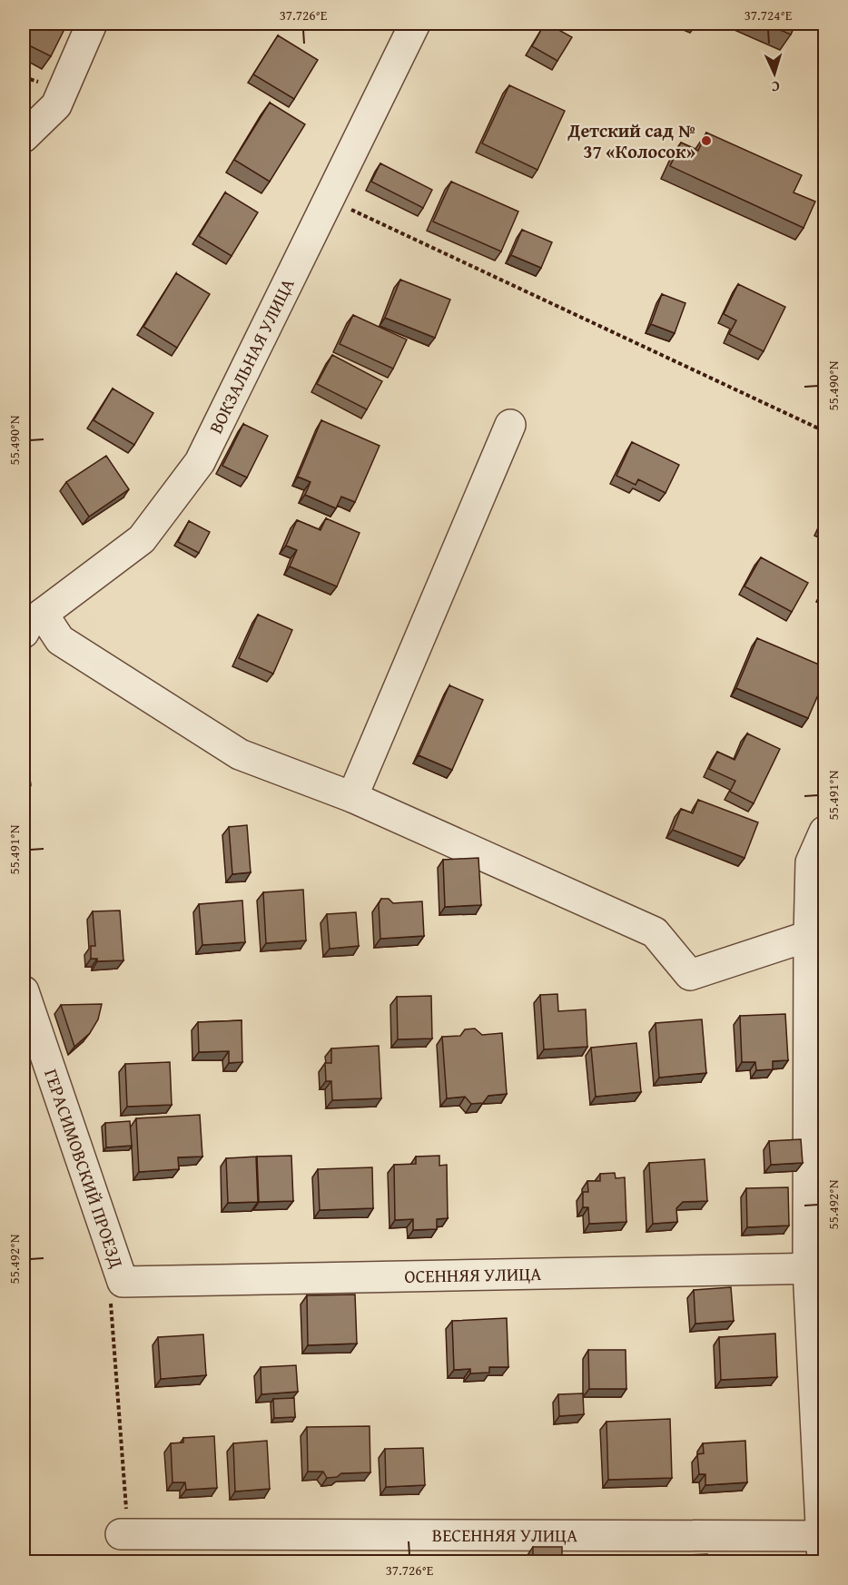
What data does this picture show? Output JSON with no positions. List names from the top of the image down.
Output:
{
  "streets": {
    "street": [
      "ВОКЗАЛЬНАЯ УЛИЦА",
      "ГЕРАСИМОВСКИЙ ПРОЕЗД",
      "ОСЕННЯЯ УЛИЦА",
      "ВЕСЕННЯЯ УЛИЦА"
    ]
  },
  "crossings": [
    ["ГЕРАСИМОВСКИЙ ПРОЕЗД", "ОСЕННЯЯ УЛИЦА"]
  ],
  "places": ["Детский сад № 37 «Колосок»"],
  "north": "bottom",
  "coordinates": [
    "37.726°E",
    "37.724°E",
    "55.490°N",
    "55.491°N",
    "55.492°N"
  ]
}
